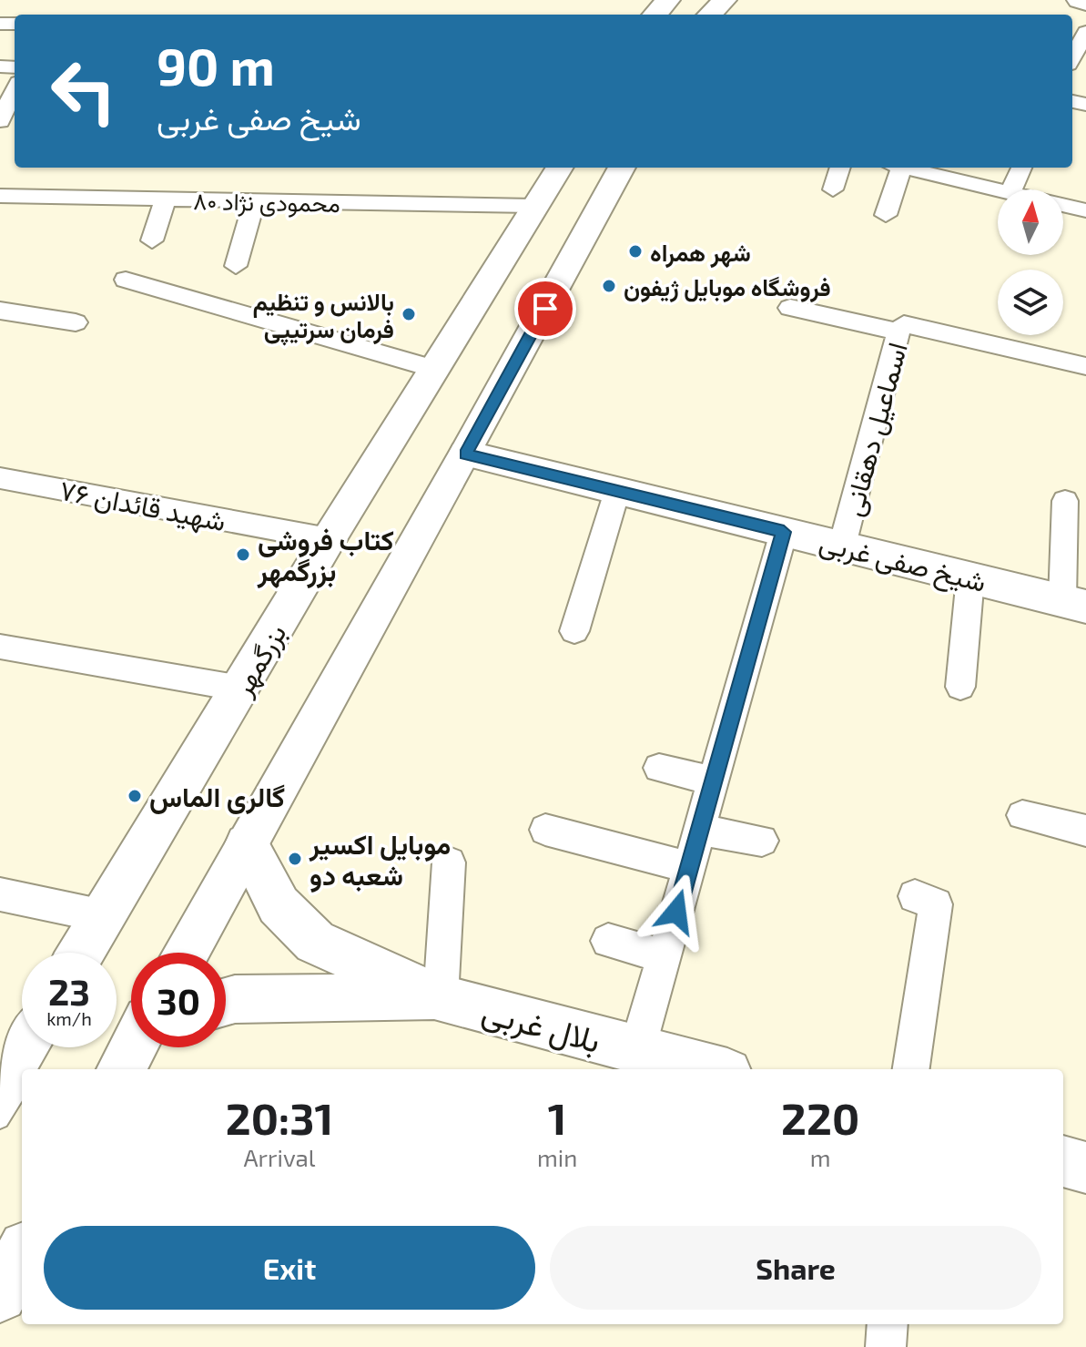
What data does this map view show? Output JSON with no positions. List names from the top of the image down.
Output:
{
  "streets": {
    "main road": ["شیخ صفی غربی", "بزرگمهر", "بلال غربی"],
    "street": ["محمودی نژاد ۸۰", "اسماعیل دهقانی", "شهید قائدان ۷۶"]
  },
  "crossings": [
    ["محمودی نژاد ۸۰", "بزرگمهر"],
    ["اسماعیل دهقانی", "شیخ صفی غربی"],
    ["شهید قائدان ۷۶", "بزرگمهر"]
  ],
  "places": [
    "شهر همراه",
    "فروشگاه موبایل ژیفون",
    "بالانس و تنظیم فرمان سرتیپی",
    "کتاب فروشی بزرگمهر",
    "گالری الماس",
    "موبایل اکسیر شعبه دو"
  ],
  "north": "top",
  "page": {
    "turn": ["90 m", "شیخ صفی غربی"],
    "speed": "23 km/h",
    "limit": "30",
    "eta": [
      "20:31",
      "Arrival",
      "1",
      "min",
      "220",
      "m"
    ],
    "buttons": ["Exit", "Share"]
  }
}
